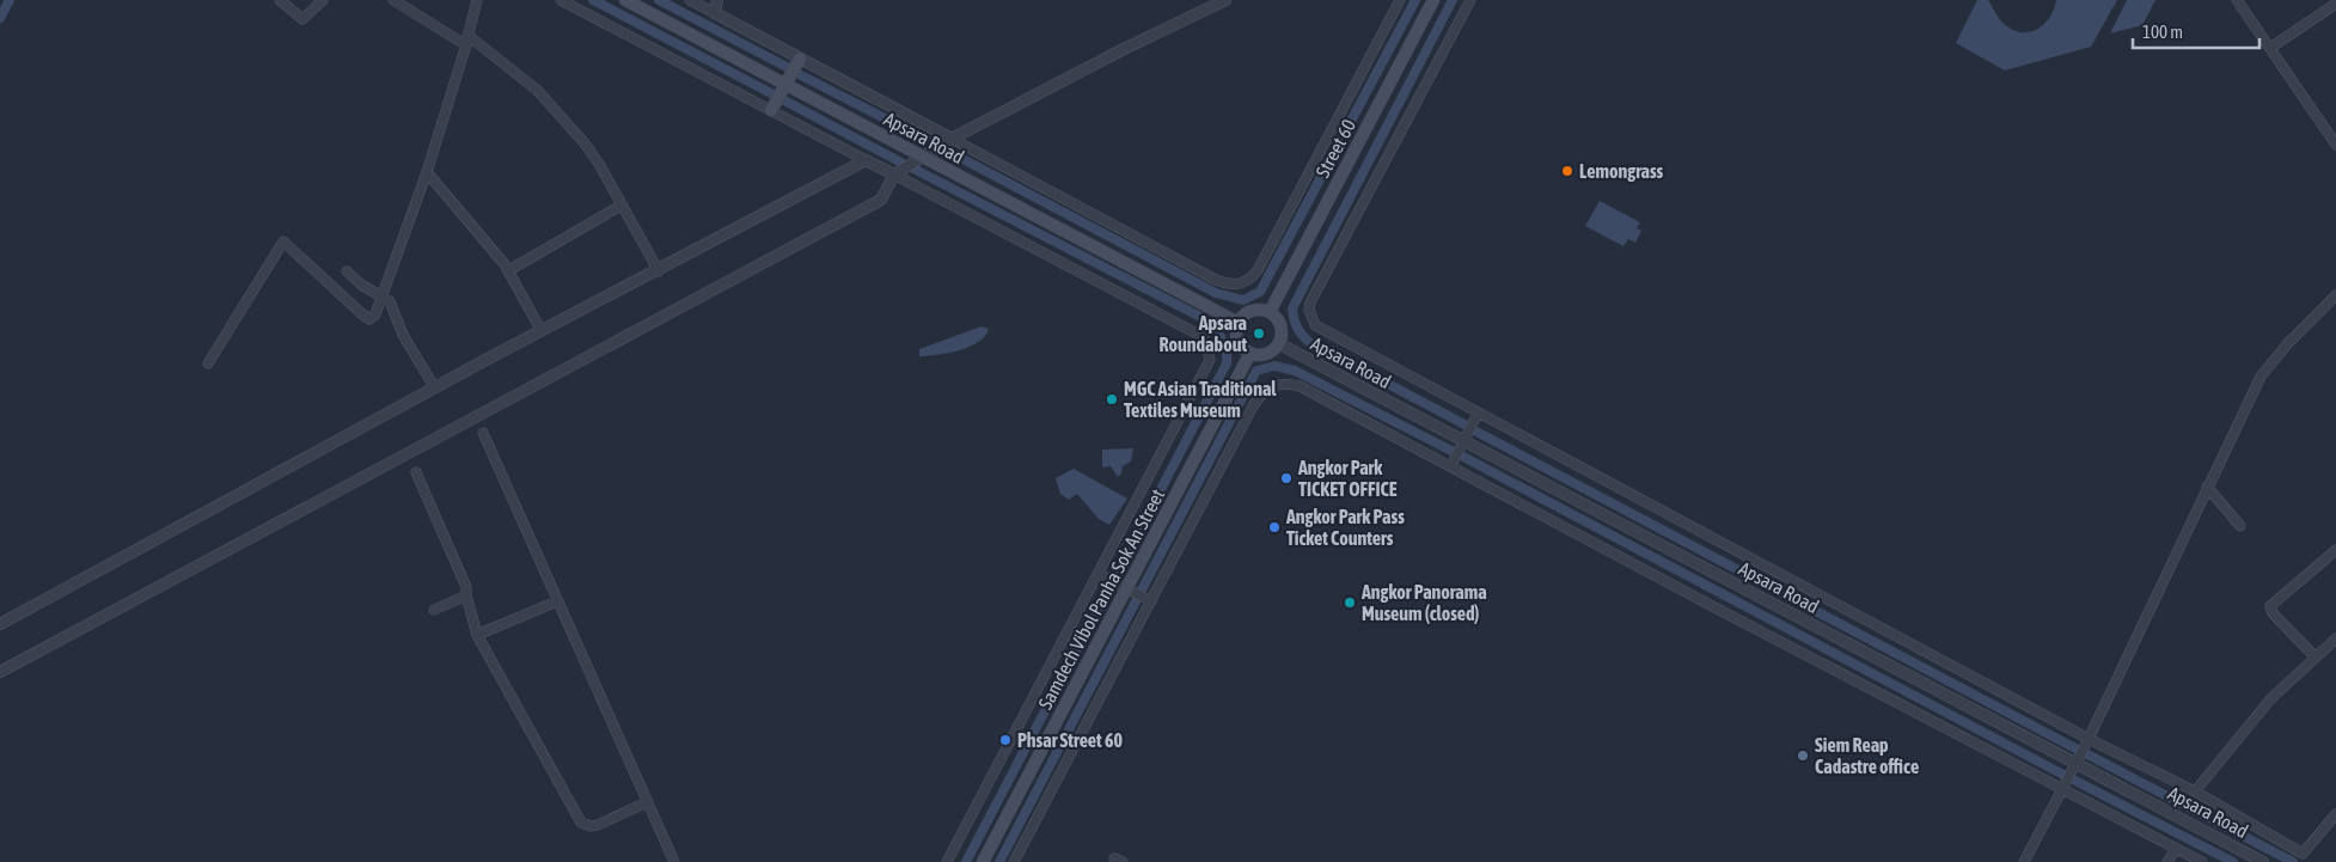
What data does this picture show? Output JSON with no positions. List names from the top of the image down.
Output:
{
  "streets": {
    "main road": ["Apsara Road", "Street 60", "Samdech Vibol Panha Sok An Street"]
  },
  "crossings": [
    ["Apsara Road", "Street 60"],
    ["Apsara Road", "Samdech Vibol Panha Sok An Street"],
    ["Street 60", "Samdech Vibol Panha Sok An Street"]
  ],
  "places": [
    "Lemongrass",
    "Apsara Roundabout",
    "MGC Asian Traditional Textiles Museum",
    "Angkor Park TICKET OFFICE",
    "Angkor Park Pass Ticket Counters",
    "Angkor Panorama Museum (closed)",
    "Phsar Street 60",
    "Siem Reap Cadastre office"
  ],
  "scale_bar": "100 m"
}
